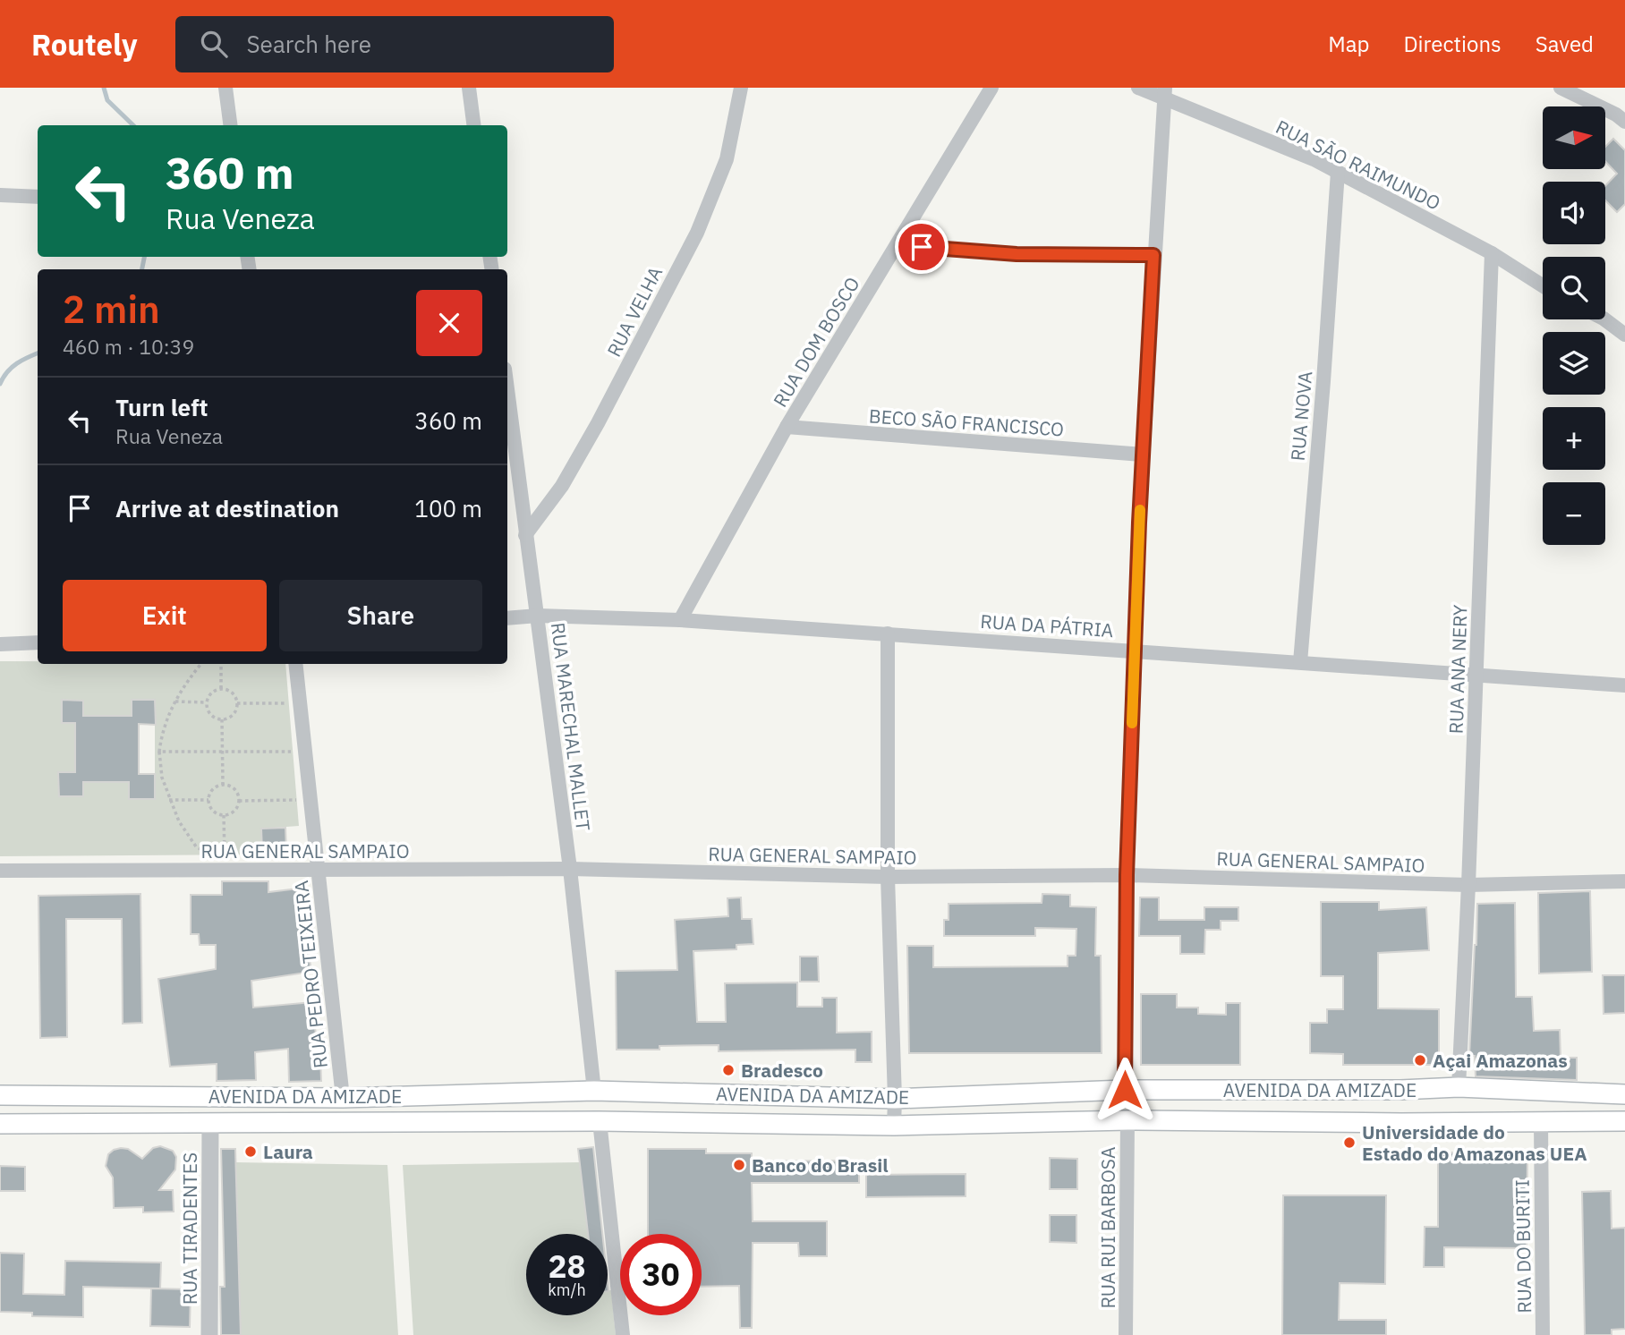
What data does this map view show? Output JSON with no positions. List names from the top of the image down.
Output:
{
  "streets": {
    "main road": ["AVENIDA DA AMIZADE"],
    "street": [
      "RUA SÃO RAIMUNDO",
      "RUA VELHA",
      "RUA DOM BOSCO",
      "RUA NOVA",
      "BECO SÃO FRANCISCO",
      "RUA DA PÁTRIA",
      "RUA ANA NERY",
      "RUA MARECHAL MALLET",
      "RUA GENERAL SAMPAIO",
      "RUA PEDRO TEIXEIRA",
      "RUA RUI BARBOSA",
      "RUA TIRADENTES",
      "RUA DO BURITI"
    ]
  },
  "crossings": [
    ["RUA SÃO RAIMUNDO", "RUA NOVA"],
    ["RUA SÃO RAIMUNDO", "RUA ANA NERY"],
    ["RUA VELHA", "RUA MARECHAL MALLET"],
    ["RUA DOM BOSCO", "BECO SÃO FRANCISCO"],
    ["RUA DOM BOSCO", "RUA DA PÁTRIA"],
    ["RUA NOVA", "RUA DA PÁTRIA"],
    ["RUA DA PÁTRIA", "RUA ANA NERY"],
    ["RUA DA PÁTRIA", "RUA MARECHAL MALLET"],
    ["RUA ANA NERY", "RUA GENERAL SAMPAIO"],
    ["RUA ANA NERY", "AVENIDA DA AMIZADE"],
    ["RUA MARECHAL MALLET", "RUA GENERAL SAMPAIO"],
    ["RUA MARECHAL MALLET", "AVENIDA DA AMIZADE"],
    ["RUA GENERAL SAMPAIO", "RUA PEDRO TEIXEIRA"],
    ["RUA PEDRO TEIXEIRA", "AVENIDA DA AMIZADE"],
    ["AVENIDA DA AMIZADE", "RUA RUI BARBOSA"],
    ["AVENIDA DA AMIZADE", "RUA TIRADENTES"],
    ["AVENIDA DA AMIZADE", "RUA DO BURITI"]
  ],
  "places": [
    "Açai Amazonas",
    "Bradesco",
    "Universidade do Estado do Amazonas UEA",
    "Laura",
    "Banco do Brasil"
  ],
  "north": "right",
  "page": {
    "header": "Routely",
    "search": "Search here",
    "nav": ["Map", "Directions", "Saved"],
    "map_buttons": ["+", "−"],
    "turn": ["360 m", "Rua Veneza"],
    "heading": ["2 min", "460 m · 10:39"],
    "list": [
      {
        "name": "Turn left",
        "note": "Rua Veneza",
        "value": "360 m"
      },
      {
        "name": "Arrive at destination",
        "value": "100 m"
      }
    ],
    "buttons": ["Exit", "Share"],
    "speed": "28 km/h",
    "limit": "30"
  }
}
